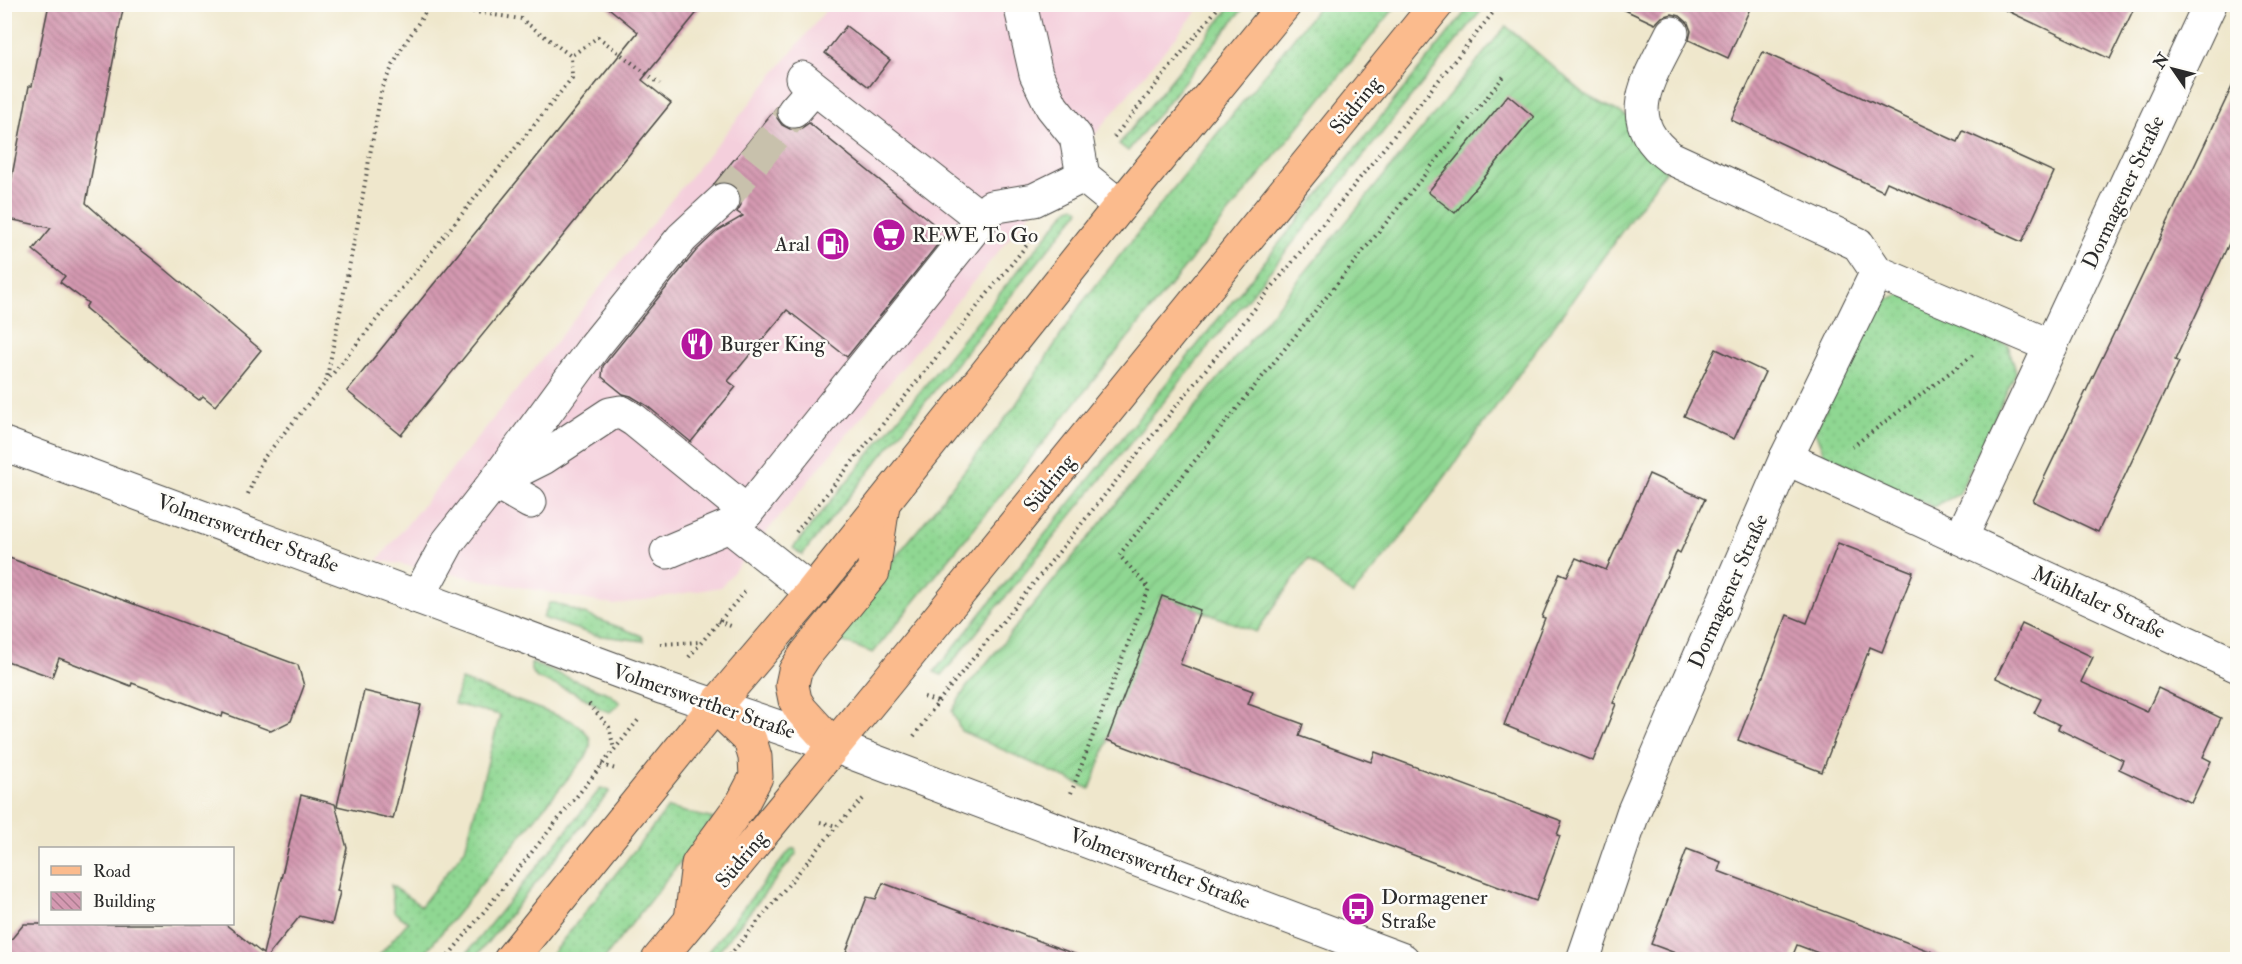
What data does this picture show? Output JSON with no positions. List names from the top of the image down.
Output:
{
  "streets": {
    "main road": ["Südring"],
    "street": ["Dormagener Straße", "Volmerswerther Straße", "Mühltaler Straße"]
  },
  "crossings": [
    ["Südring", "Volmerswerther Straße"],
    ["Dormagener Straße", "Mühltaler Straße"]
  ],
  "places": {
    "supermarket": ["REWE To Go"],
    "fuel station": ["Aral"],
    "restaurant": ["Burger King"],
    "bus stop": ["Dormagener Straße"]
  },
  "legend": ["Road", "Building"],
  "north": "top left"
}
